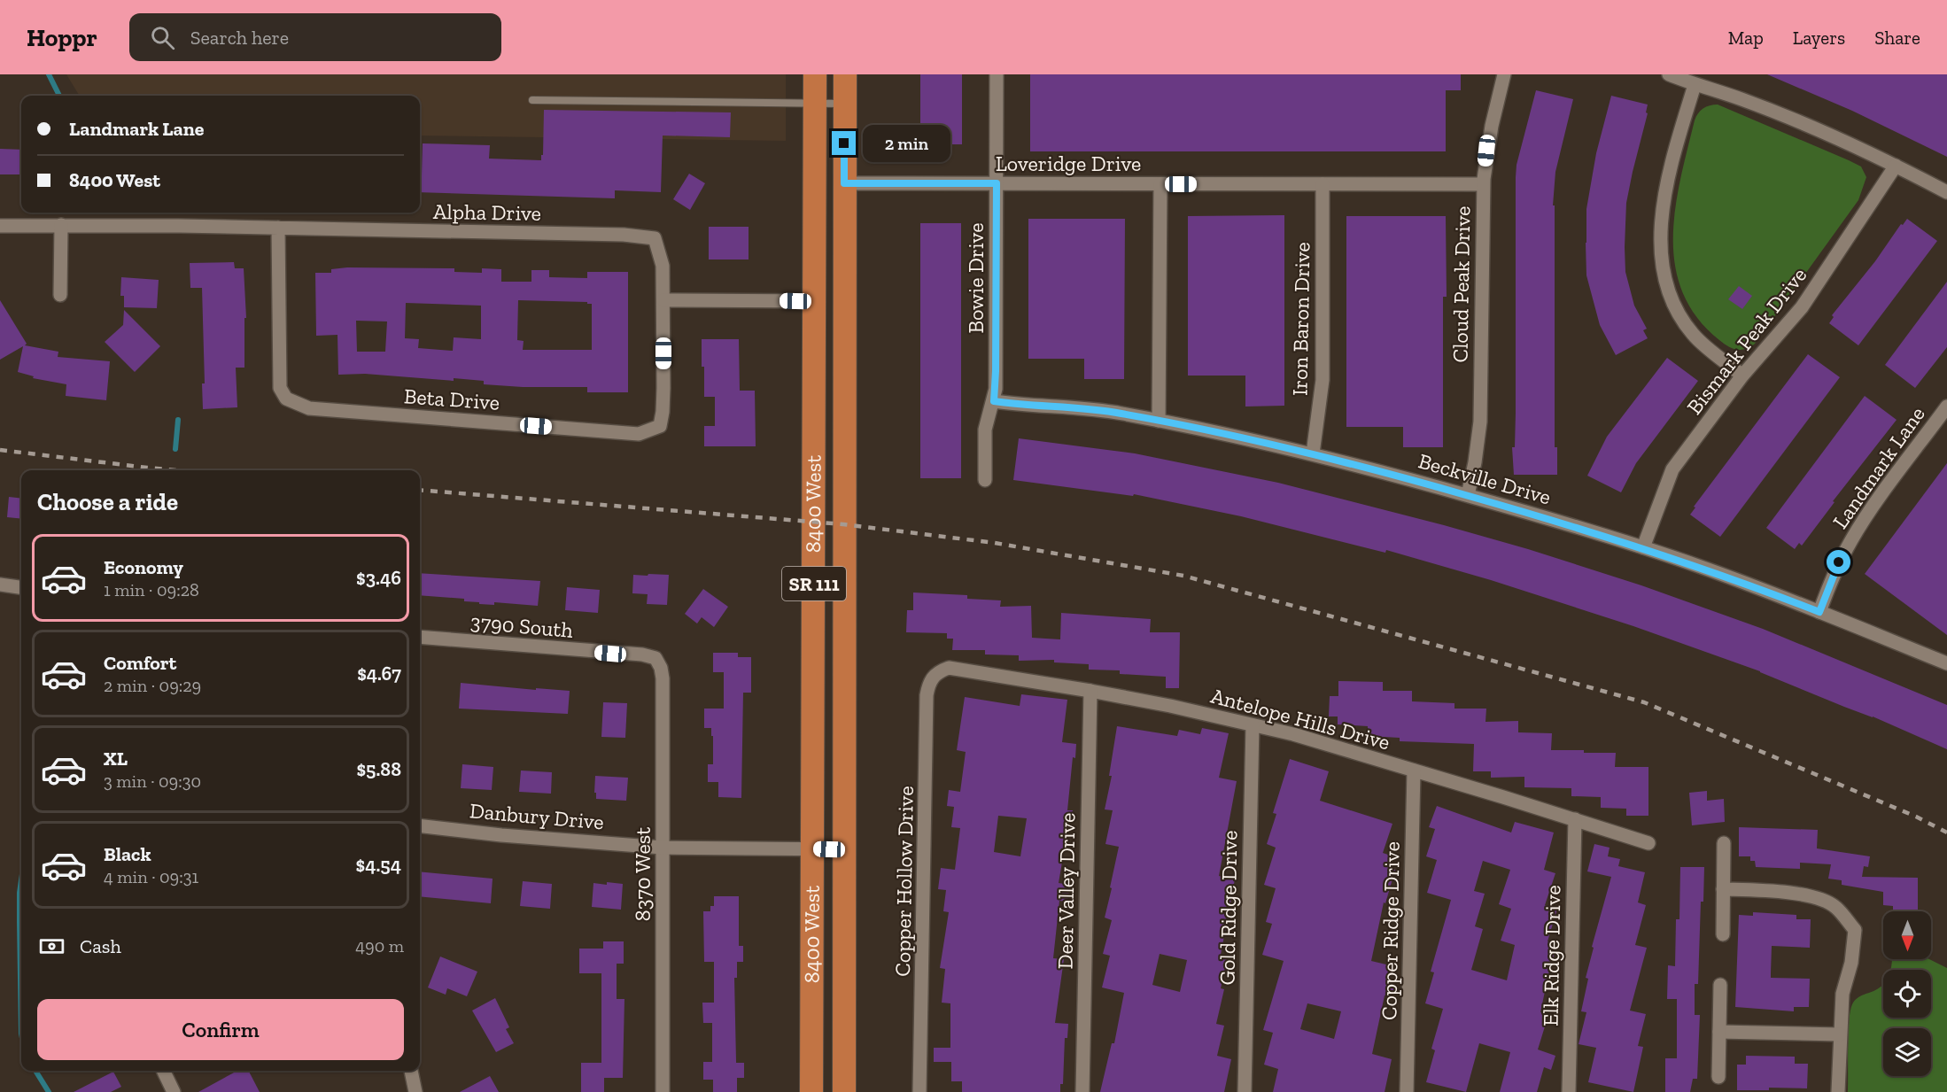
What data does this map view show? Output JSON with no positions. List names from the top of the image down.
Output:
{
  "streets": {
    "main road": ["8400 West", "SR 111"],
    "street": [
      "Loveridge Drive",
      "Alpha Drive",
      "Bowie Drive",
      "Cloud Peak Drive",
      "Iron Baron Drive",
      "Bismark Peak Drive",
      "Beta Drive",
      "Landmark Lane",
      "Beckville Drive",
      "3790 South",
      "Antelope Hills Drive",
      "Danbury Drive",
      "8370 West",
      "Copper Hollow Drive",
      "Deer Valley Drive",
      "Gold Ridge Drive",
      "Copper Ridge Drive",
      "Elk Ridge Drive"
    ]
  },
  "crossings": [
    ["Loveridge Drive", "Bowie Drive"],
    ["Loveridge Drive", "Cloud Peak Drive"],
    ["Loveridge Drive", "Iron Baron Drive"],
    ["Loveridge Drive", "8400 West"],
    ["Alpha Drive", "Beta Drive"],
    ["Bowie Drive", "Beckville Drive"],
    ["Cloud Peak Drive", "Beckville Drive"],
    ["Iron Baron Drive", "Beckville Drive"],
    ["Bismark Peak Drive", "Beckville Drive"],
    ["Landmark Lane", "Beckville Drive"],
    ["8400 West", "Danbury Drive"],
    ["3790 South", "8370 West"],
    ["Antelope Hills Drive", "Copper Hollow Drive"],
    ["Antelope Hills Drive", "Deer Valley Drive"],
    ["Antelope Hills Drive", "Gold Ridge Drive"],
    ["Antelope Hills Drive", "Copper Ridge Drive"],
    ["Antelope Hills Drive", "Elk Ridge Drive"],
    ["Danbury Drive", "8370 West"]
  ],
  "north": "bottom",
  "page": {
    "header": "Hoppr",
    "search": "Search here",
    "nav": ["Map", "Layers", "Share"],
    "banner": ["Landmark Lane", "8400 West"],
    "bubble": "2 min",
    "heading": "Choose a ride",
    "list": [
      {
        "name": "Economy",
        "note": "1 min · 09:28",
        "value": "$3.46"
      },
      {
        "name": "Comfort",
        "note": "2 min · 09:29",
        "value": "$4.67"
      },
      {
        "name": "XL",
        "note": "3 min · 09:30",
        "value": "$5.88"
      },
      {
        "name": "Black",
        "note": "4 min · 09:31",
        "value": "$4.54"
      }
    ],
    "pay": ["Cash", "490 m"],
    "buttons": "Confirm"
  }
}
